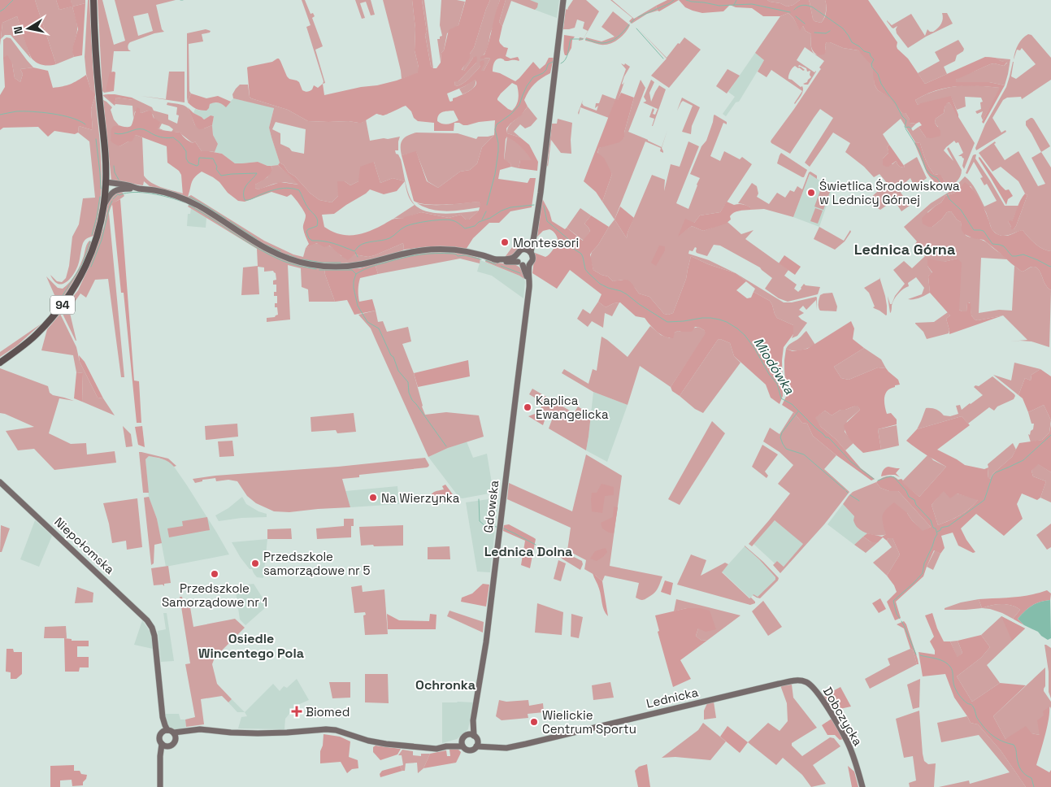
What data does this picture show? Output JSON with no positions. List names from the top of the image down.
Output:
{
  "streets": {
    "main road": [
      "94",
      "Gdowska",
      "Niepołomska",
      "Lednicka",
      "Dobczycka"
    ]
  },
  "crossings": [
    ["Gdowska", "Lednicka"],
    ["Lednicka", "Dobczycka"]
  ],
  "districts": [
    "Lednica Górna",
    "Lednica Dolna",
    "Osiedle Wincentego Pola",
    "Ochronka"
  ],
  "water": ["Miodówka"],
  "places": {
    "other": [
      "Świetlica Środowiskowa w Lednicy Górnej",
      "Montessori",
      "Kaplica Ewangelicka",
      "Na Wierzynka",
      "Przedszkole samorządowe nr 5",
      "Przedszkole Samorządowe nr 1",
      "Wielickie Centrum Sportu"
    ],
    "health": ["Biomed"]
  },
  "north": "left"
}
